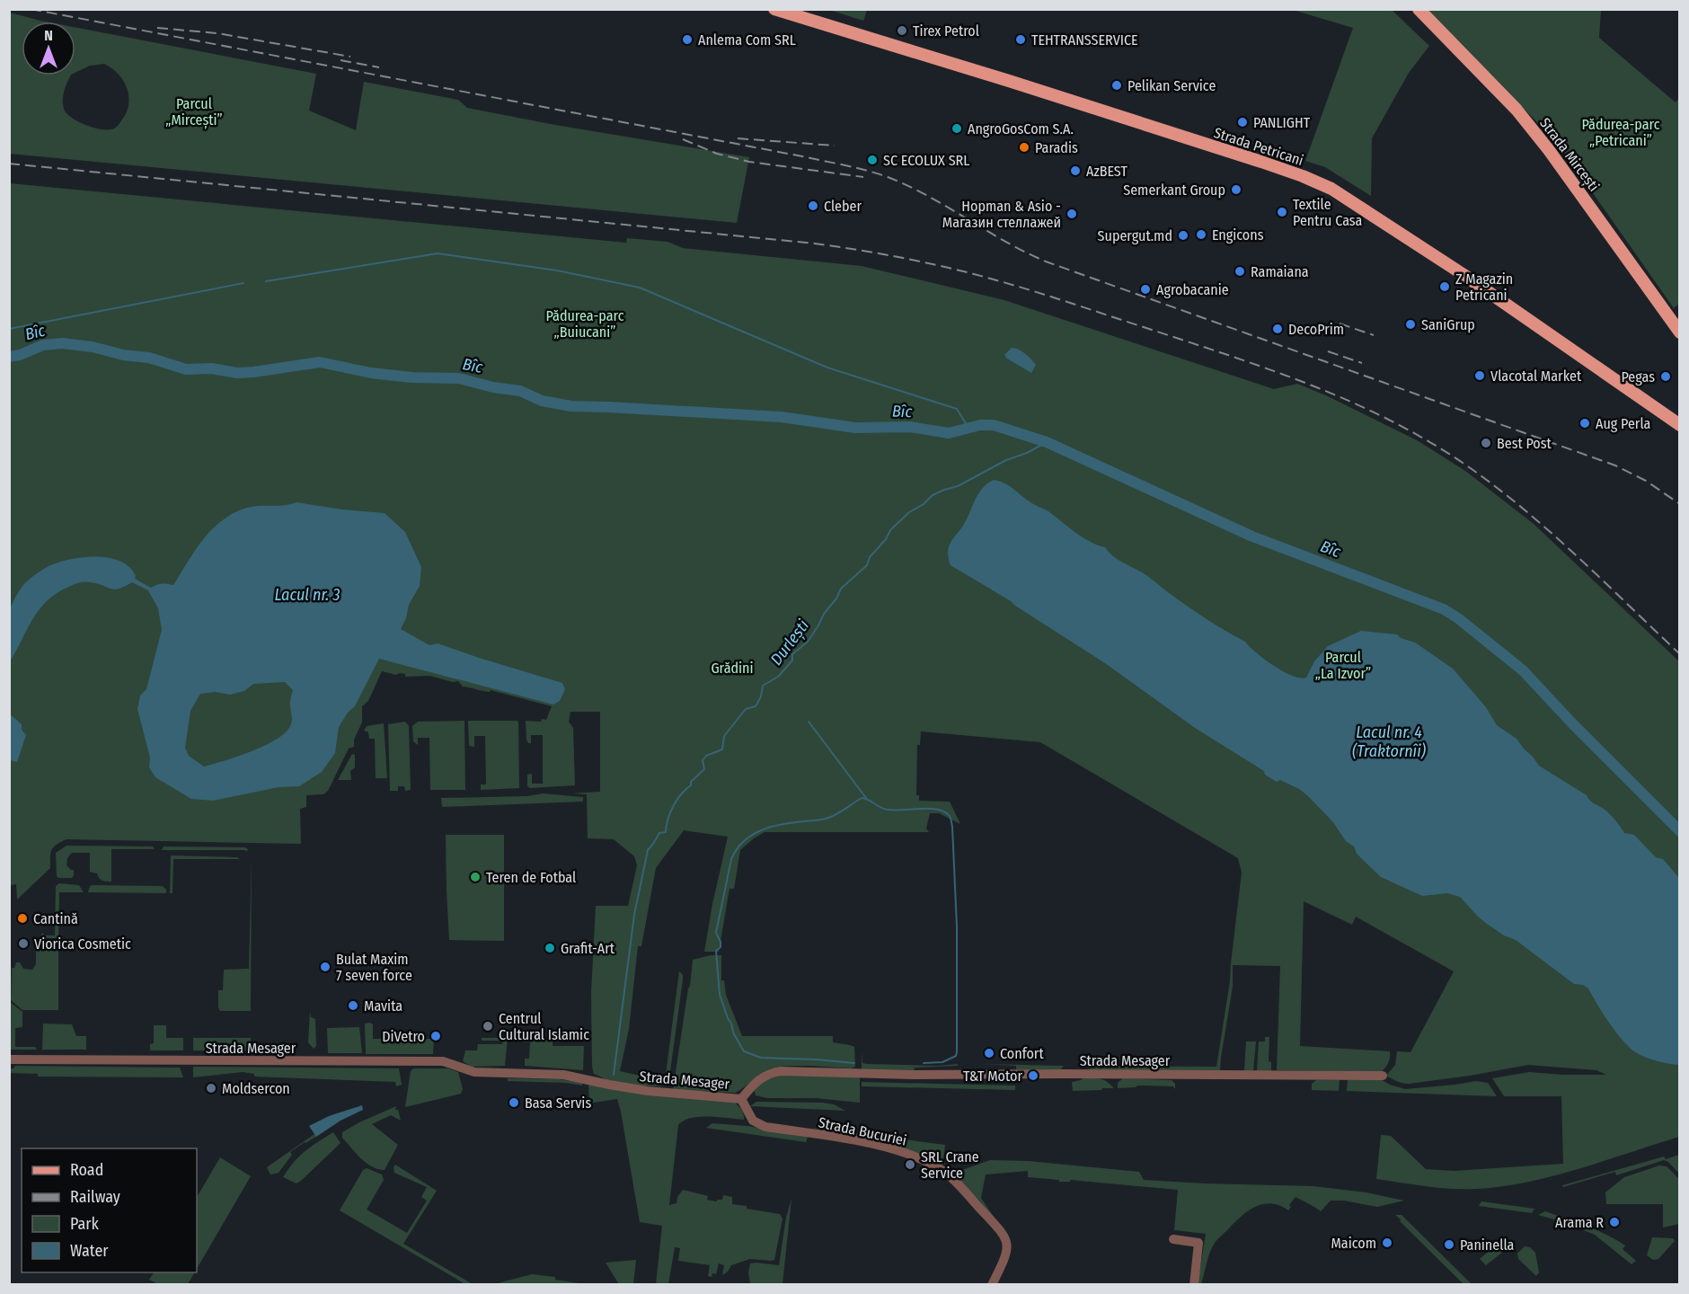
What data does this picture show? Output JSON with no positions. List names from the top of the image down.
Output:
{
  "streets": {
    "main road": ["Strada Petricani", "Strada Mircești"],
    "street": ["Strada Mesager", "Strada Bucuriei"]
  },
  "crossings": [
    ["Strada Mesager", "Strada Bucuriei"]
  ],
  "water": [
    "Bîc",
    "Lacul nr. 3",
    "Durlești",
    "Lacul nr. 4 (Traktornîi)"
  ],
  "parks": [
    "Parcul „Mircești”",
    "Pădurea-parc „Petricani”",
    "Pădurea-parc „Buiucani”",
    "Parcul „La Izvor”",
    "Grădini"
  ],
  "places": [
    "Tirex Petrol",
    "Anlema Com SRL",
    "TEHTRANSSERVICE",
    "Pelikan Service",
    "PANLIGHT",
    "AngroGosCom S.A.",
    "Paradis",
    "SC ECOLUX SRL",
    "AzBEST",
    "Semerkant Group",
    "Cleber",
    "Textile Pentru Casa",
    "Hopman & Asio - Магазин стеллажей",
    "Engicons",
    "Supergut.md",
    "Ramaiana",
    "Z Magazin Petricani",
    "Agrobacanie",
    "SaniGrup",
    "DecoPrim",
    "Vlacotal Market",
    "Pegas",
    "Aug Perla",
    "Best Post",
    "Teren de Fotbal",
    "Cantină",
    "Viorica Cosmetic",
    "Grafit-Art",
    "Bulat Maxim 7 seven force",
    "Mavita",
    "Centrul Cultural Islamic",
    "DiVetro",
    "Confort",
    "T&T Motor",
    "Moldsercon",
    "Basa Servis",
    "SRL Crane Service",
    "Arama R",
    "Maicom",
    "Paninella"
  ],
  "legend": [
    "Road",
    "Railway",
    "Park",
    "Water"
  ],
  "north": "top"
}
